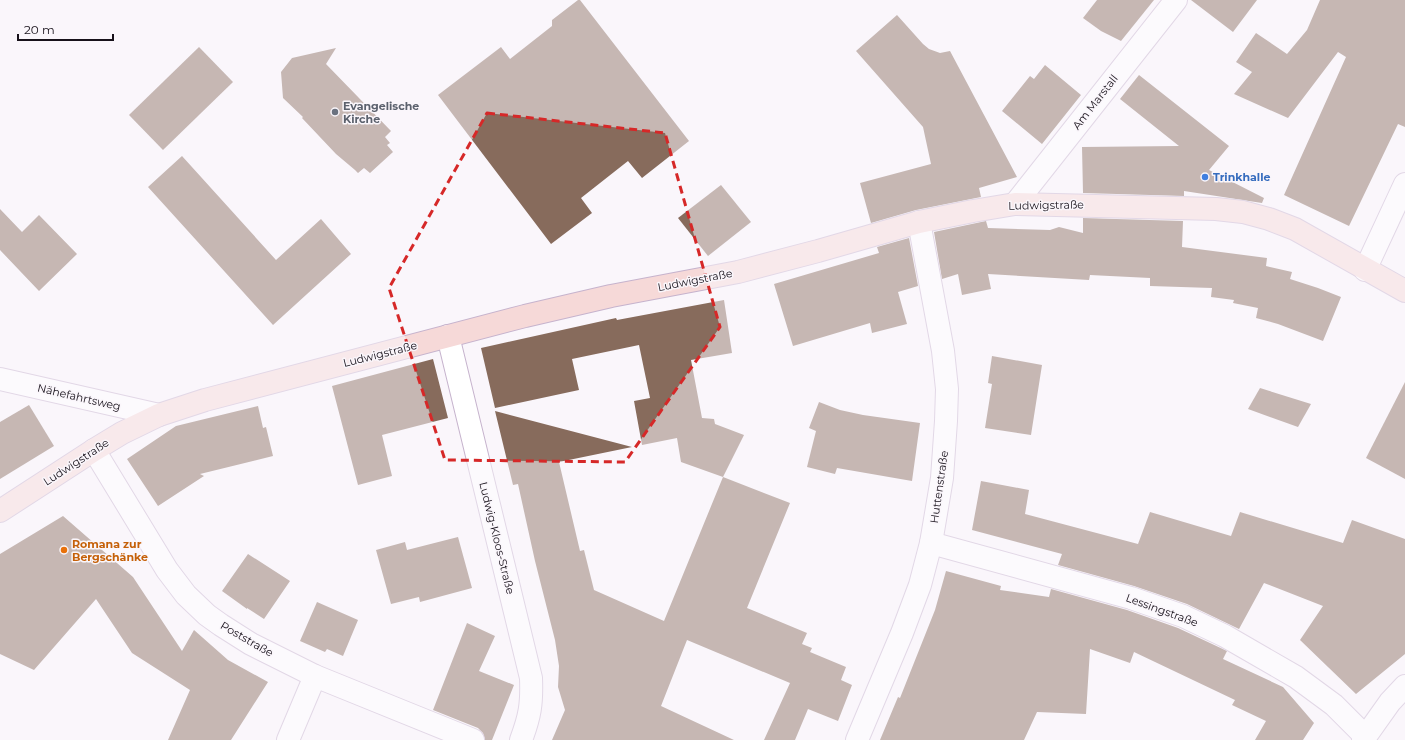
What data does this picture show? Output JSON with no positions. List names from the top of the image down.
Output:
{
  "streets": {
    "main road": ["Ludwigstraße"],
    "street": [
      "Am Marstall",
      "Nähefahrtsweg",
      "Huttenstraße",
      "Ludwig-Kloos-Straße",
      "Lessingstraße",
      "Poststraße"
    ]
  },
  "crossings": [
    ["Am Marstall", "Ludwigstraße"],
    ["Ludwigstraße", "Nähefahrtsweg"],
    ["Ludwigstraße", "Huttenstraße"],
    ["Ludwigstraße", "Ludwig-Kloos-Straße"],
    ["Ludwigstraße", "Poststraße"],
    ["Huttenstraße", "Lessingstraße"]
  ],
  "places": ["Evangelische Kirche", "Trinkhalle", "Romana zur Bergschänke"],
  "scale_bar": "20 m"
}
